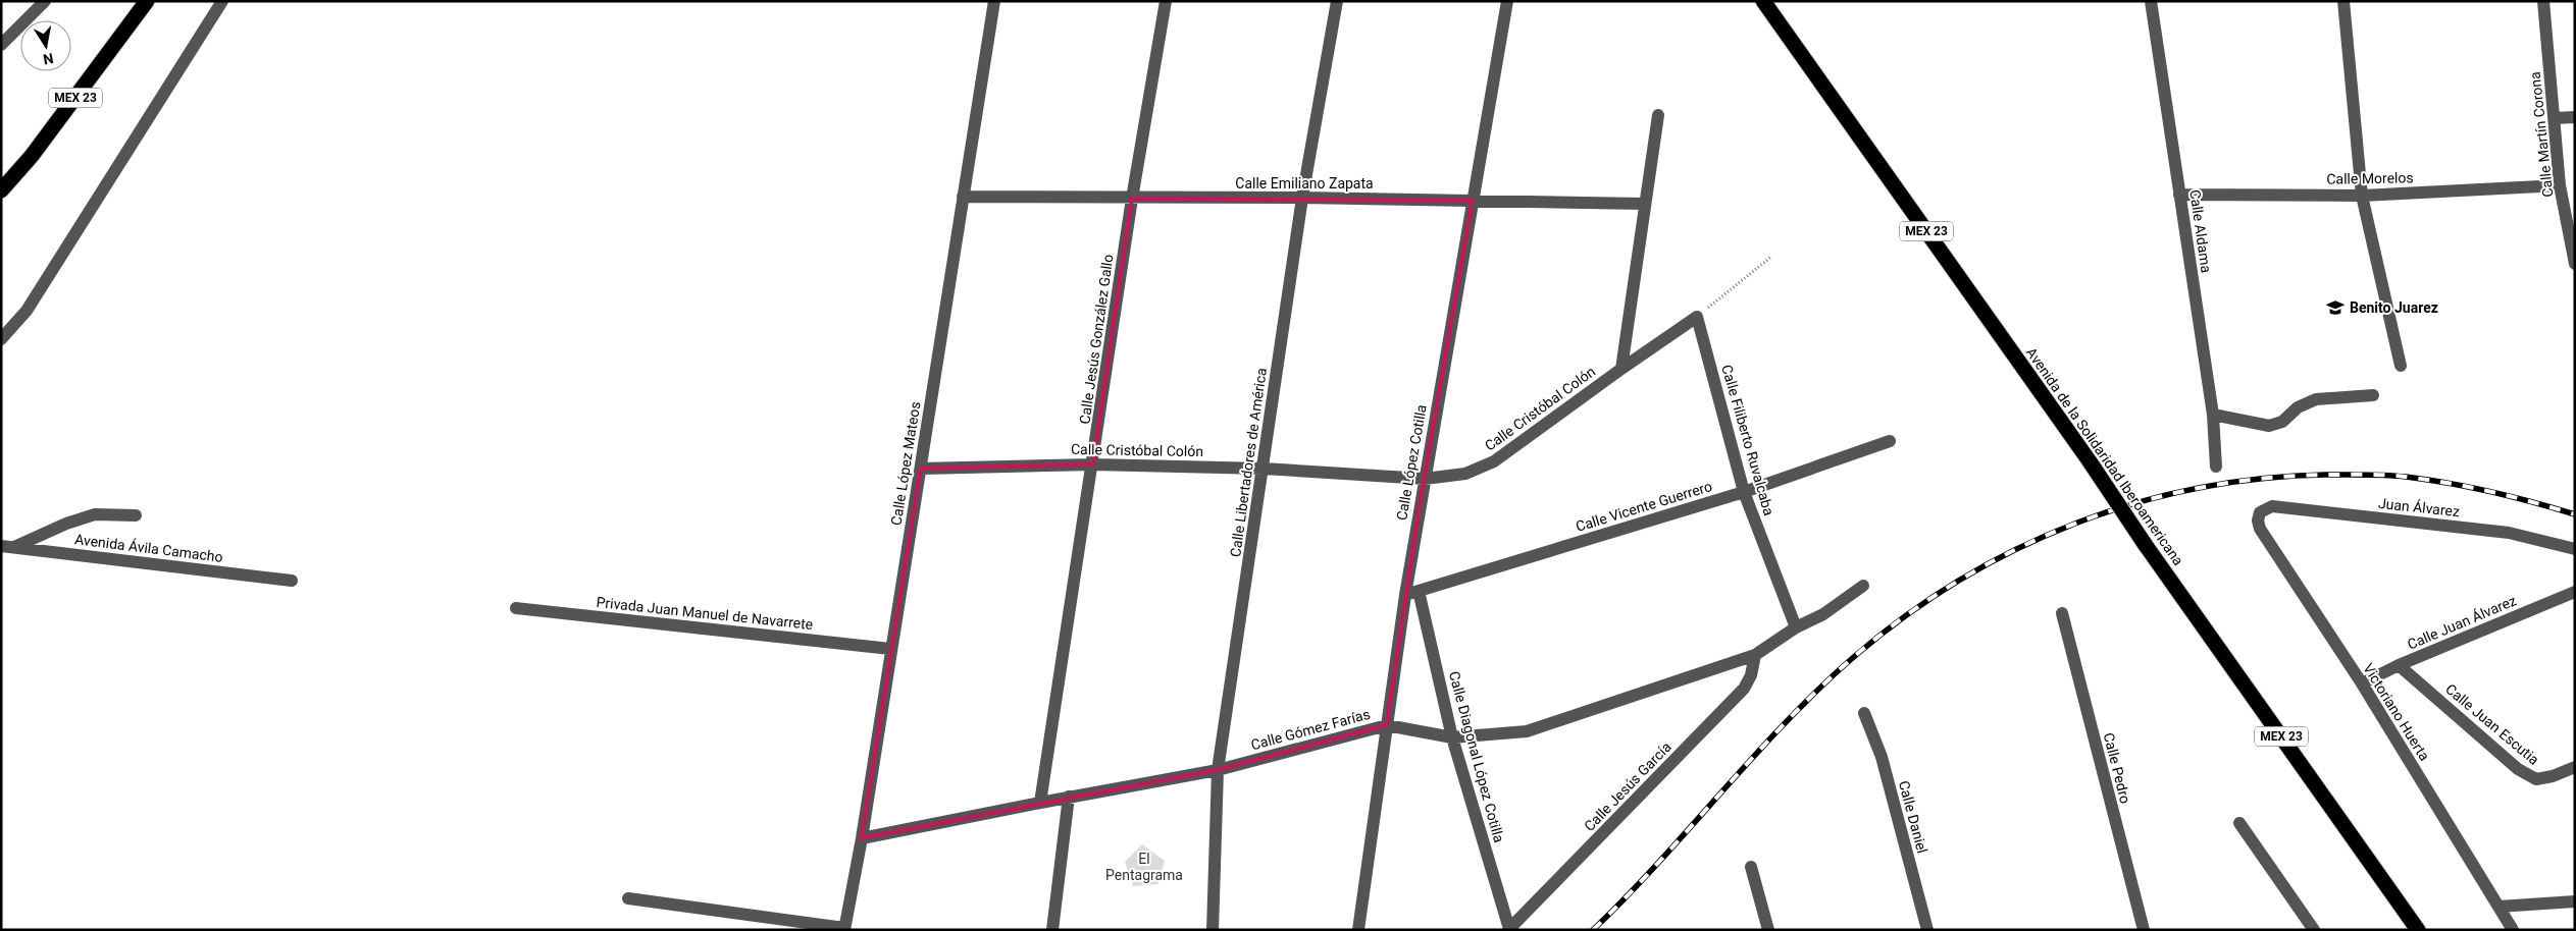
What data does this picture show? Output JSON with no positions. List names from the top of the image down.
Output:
{
  "streets": {
    "highway": ["MEX 23", "Avenida de la Solidaridad Iberoamericana"],
    "street": [
      "Calle Martín Corona",
      "Calle Morelos",
      "Calle Emiliano Zapata",
      "Calle Aldama",
      "Calle Jesús González Gallo",
      "Calle Cristóbal Colón",
      "Calle Filiberto Ruvalcaba",
      "Calle Libertadores de América",
      "Calle López Cotilla",
      "Calle López Mateos",
      "Calle Vicente Guerrero",
      "Juan Álvarez",
      "Avenida Ávila Camacho",
      "Privada Juan Manuel de Navarrete",
      "Calle Juan Álvarez",
      "Victoriano Huerta",
      "Calle Juan Escutia",
      "Calle Gómez Farías",
      "Calle Diagonal López Cotilla",
      "Calle Pedro",
      "Calle Jesús García",
      "Calle Daniel"
    ]
  },
  "crossings": [
    ["Calle Martín Corona", "Calle Morelos"],
    ["Calle Morelos", "Calle Aldama"],
    ["Calle Emiliano Zapata", "Calle Jesús González Gallo"],
    ["Calle Emiliano Zapata", "Calle Libertadores de América"],
    ["Calle Emiliano Zapata", "Calle López Cotilla"],
    ["Calle Emiliano Zapata", "Calle López Mateos"],
    ["Calle Jesús González Gallo", "Calle Cristóbal Colón"],
    ["Calle Jesús González Gallo", "Calle Gómez Farías"],
    ["Calle Cristóbal Colón", "Calle Filiberto Ruvalcaba"],
    ["Calle Cristóbal Colón", "Calle Libertadores de América"],
    ["Calle Cristóbal Colón", "Calle López Cotilla"],
    ["Calle Cristóbal Colón", "Calle López Mateos"],
    ["Calle Filiberto Ruvalcaba", "Calle Vicente Guerrero"],
    ["Calle Filiberto Ruvalcaba", "Calle Gómez Farías"],
    ["Calle Libertadores de América", "Calle Gómez Farías"],
    ["Calle López Cotilla", "Calle Vicente Guerrero"],
    ["Calle López Cotilla", "Calle Gómez Farías"],
    ["Calle López Mateos", "Privada Juan Manuel de Navarrete"],
    ["Calle López Mateos", "Calle Gómez Farías"],
    ["Calle Vicente Guerrero", "Calle Diagonal López Cotilla"],
    ["Juan Álvarez", "Victoriano Huerta"],
    ["Calle Juan Álvarez", "Victoriano Huerta"],
    ["Calle Juan Álvarez", "Calle Juan Escutia"],
    ["Calle Gómez Farías", "Calle Diagonal López Cotilla"],
    ["Calle Gómez Farías", "Calle Jesús García"],
    ["Calle Diagonal López Cotilla", "Calle Jesús García"]
  ],
  "parks": ["El Pentagrama"],
  "places": {
    "school or university": ["Benito Juarez"]
  },
  "north": "bottom"
}
